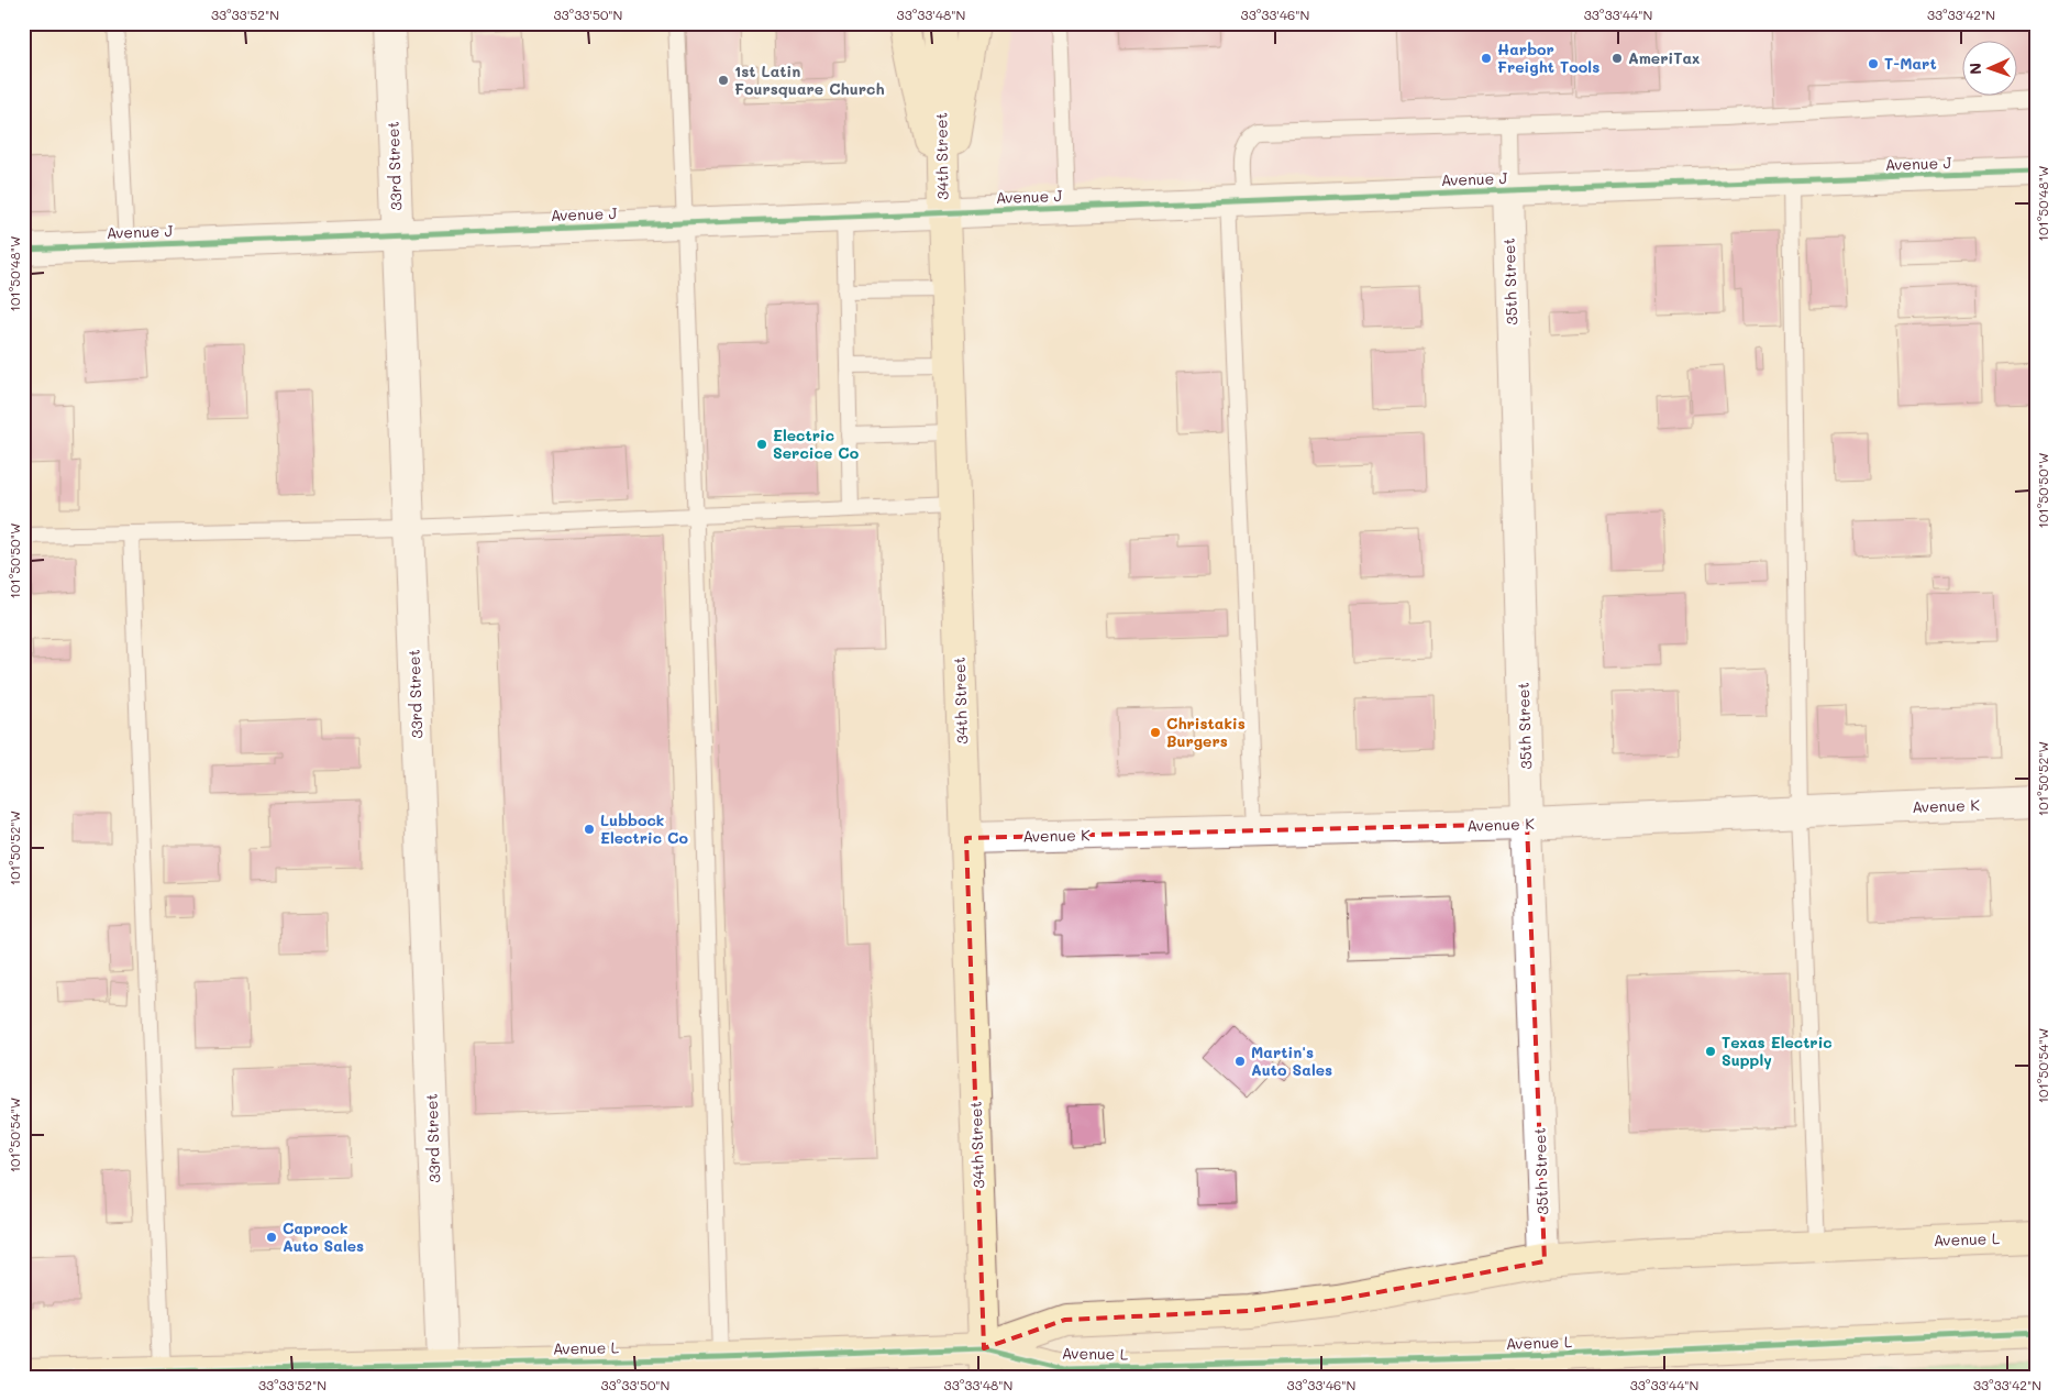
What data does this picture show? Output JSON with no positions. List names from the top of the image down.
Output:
{
  "streets": {
    "street": [
      "34th Street",
      "Avenue J",
      "33rd Street",
      "35th Street",
      "Avenue K",
      "Avenue L"
    ]
  },
  "crossings": [
    ["34th Street", "Avenue J"],
    ["34th Street", "Avenue K"],
    ["34th Street", "Avenue L"],
    ["Avenue J", "33rd Street"],
    ["Avenue J", "35th Street"],
    ["33rd Street", "Avenue L"],
    ["35th Street", "Avenue K"],
    ["35th Street", "Avenue L"]
  ],
  "places": [
    "Harbor Freight Tools",
    "AmeriTax",
    "T-Mart",
    "1st Latin Foursquare Church",
    "Electric Sercice Co",
    "Christakis Burgers",
    "Lubbock Electric Co",
    "Texas Electric Supply",
    "Martin's Auto Sales",
    "Caprock Auto Sales"
  ],
  "north": "left",
  "coordinates": [
    "33°33'52\"N",
    "33°33'50\"N",
    "33°33'48\"N",
    "33°33'46\"N",
    "33°33'44\"N",
    "33°33'42\"N",
    "101°50'48\"W",
    "101°50'50\"W",
    "101°50'52\"W",
    "101°50'54\"W"
  ]
}
